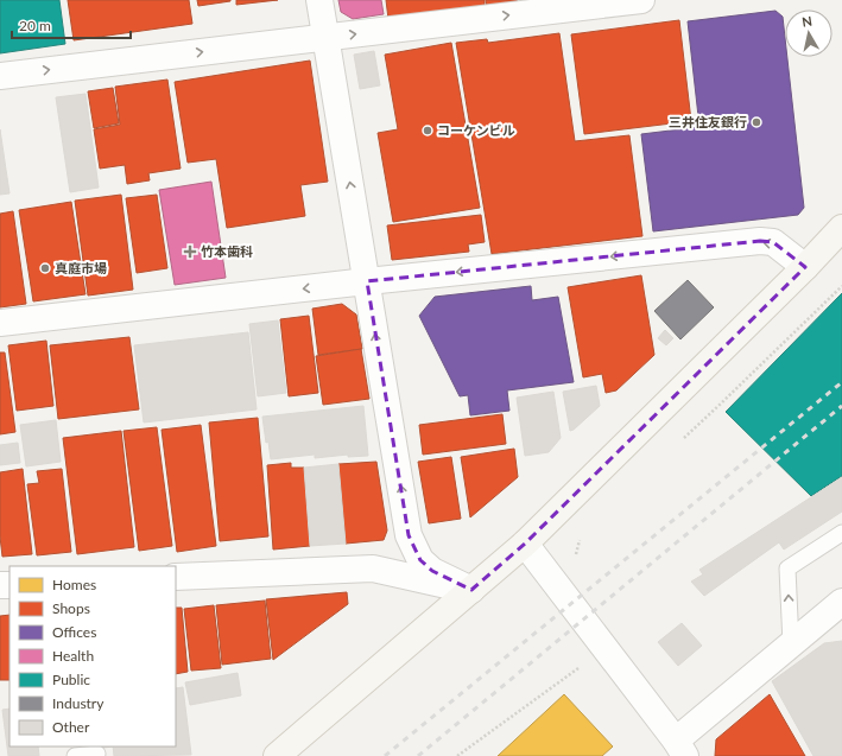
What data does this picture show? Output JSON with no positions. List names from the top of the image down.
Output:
{
  "places": {
    "other": ["三井住友銀行", "コーケンビル", "真庭市場"],
    "health": ["竹本歯科"]
  },
  "legend": [
    "Homes",
    "Shops",
    "Offices",
    "Health",
    "Public",
    "Industry",
    "Other"
  ],
  "scale_bar": "20 m",
  "north": "top"
}
